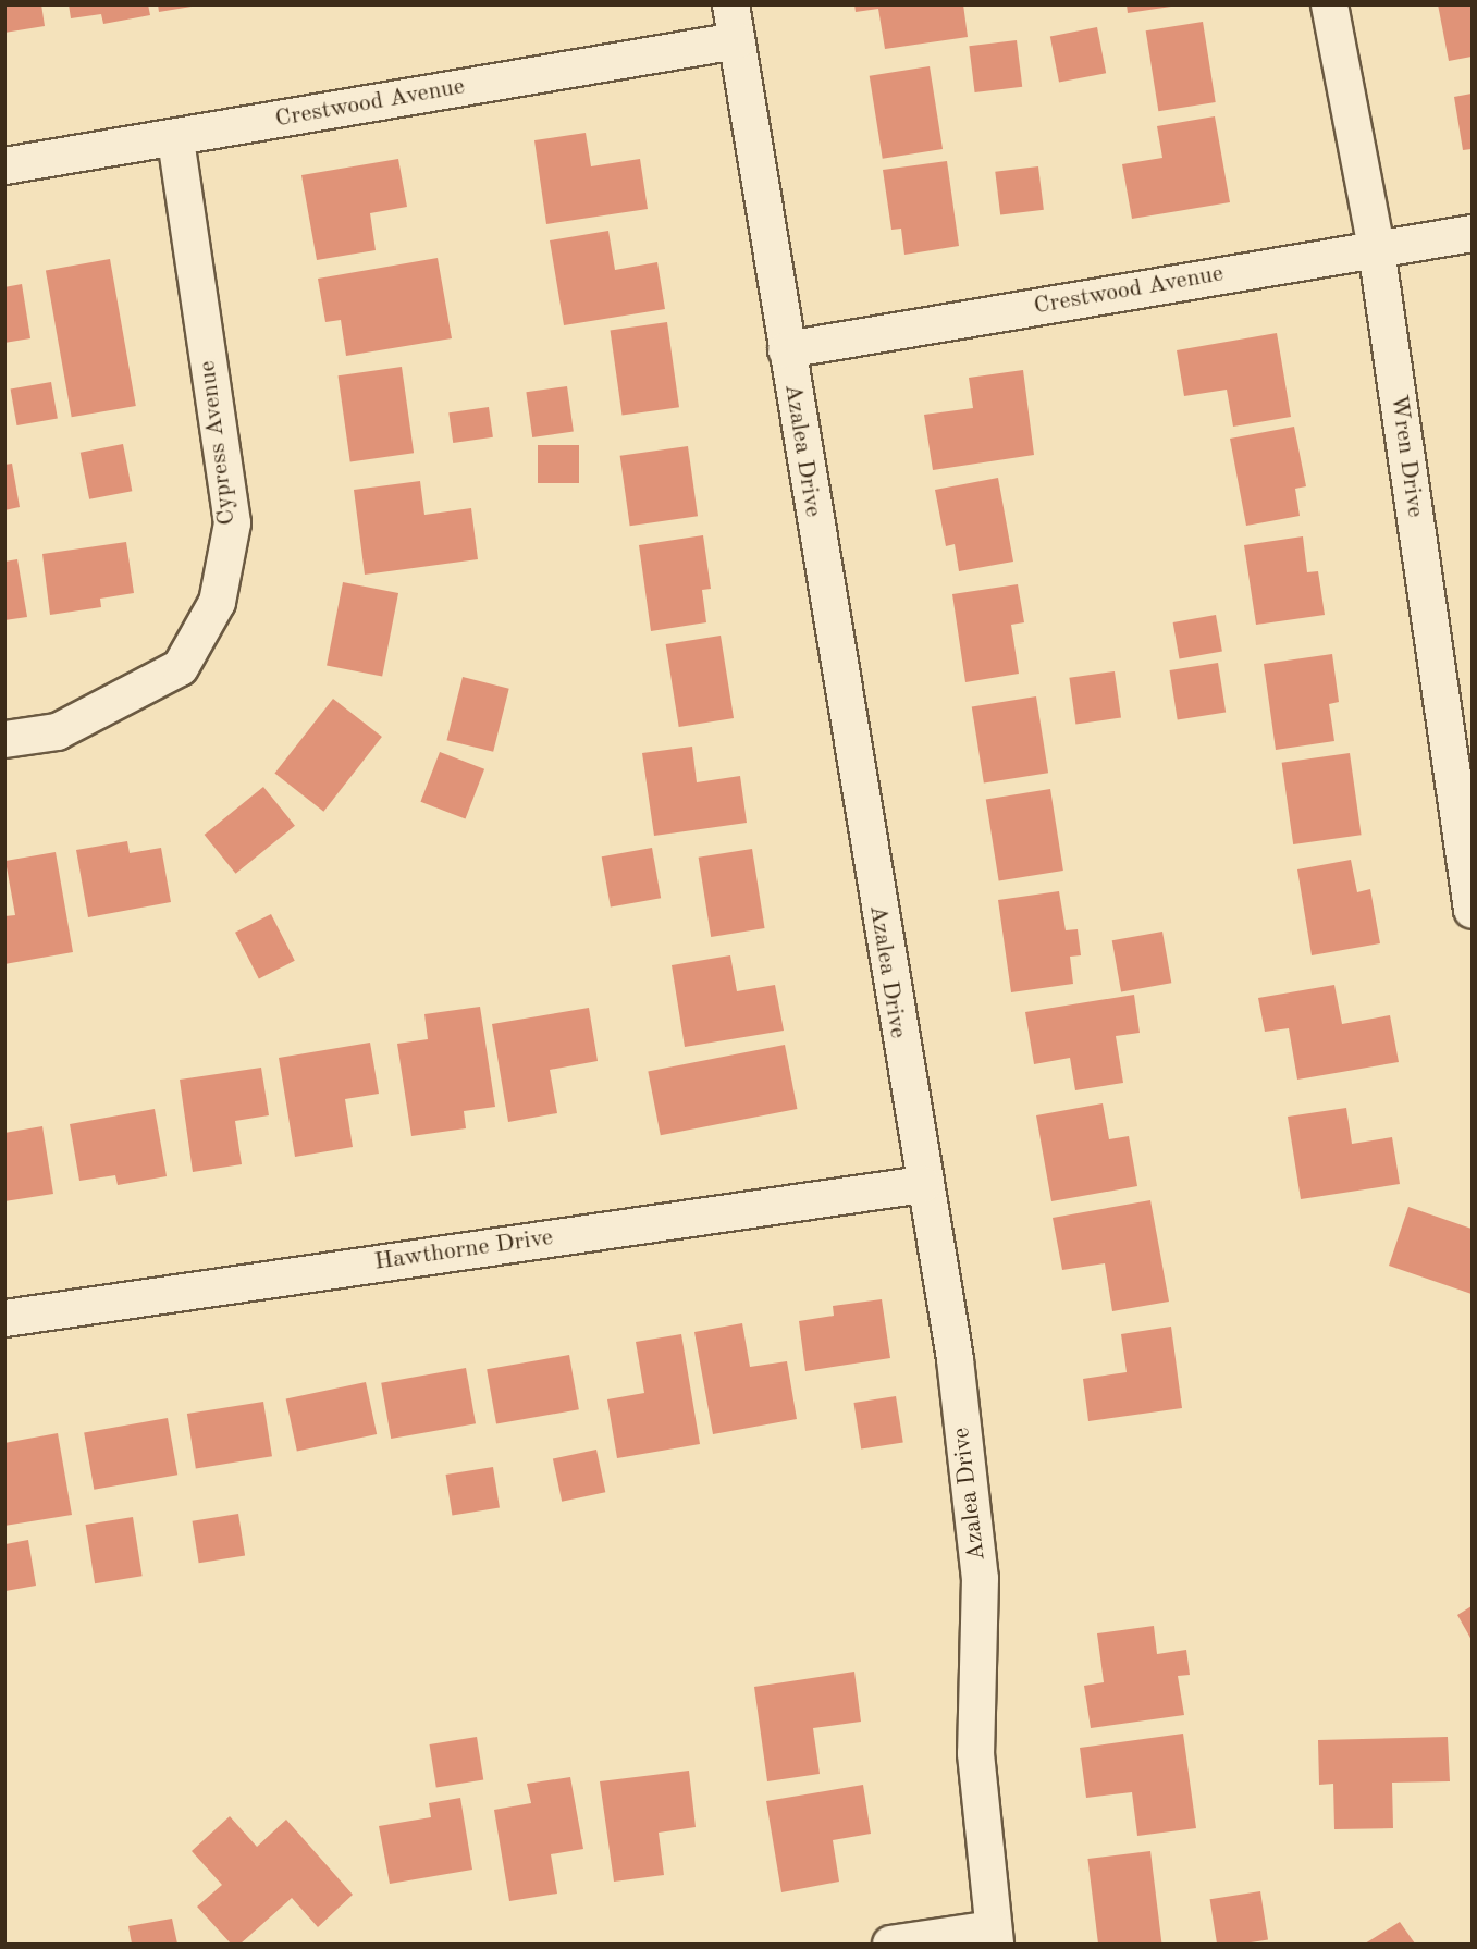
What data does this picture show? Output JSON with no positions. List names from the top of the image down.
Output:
{
  "streets": {
    "street": [
      "Crestwood Avenue",
      "Cypress Avenue",
      "Azalea Drive",
      "Wren Drive",
      "Hawthorne Drive"
    ]
  },
  "crossings": [
    ["Crestwood Avenue", "Cypress Avenue"],
    ["Crestwood Avenue", "Azalea Drive"],
    ["Crestwood Avenue", "Wren Drive"],
    ["Azalea Drive", "Hawthorne Drive"]
  ]
}
